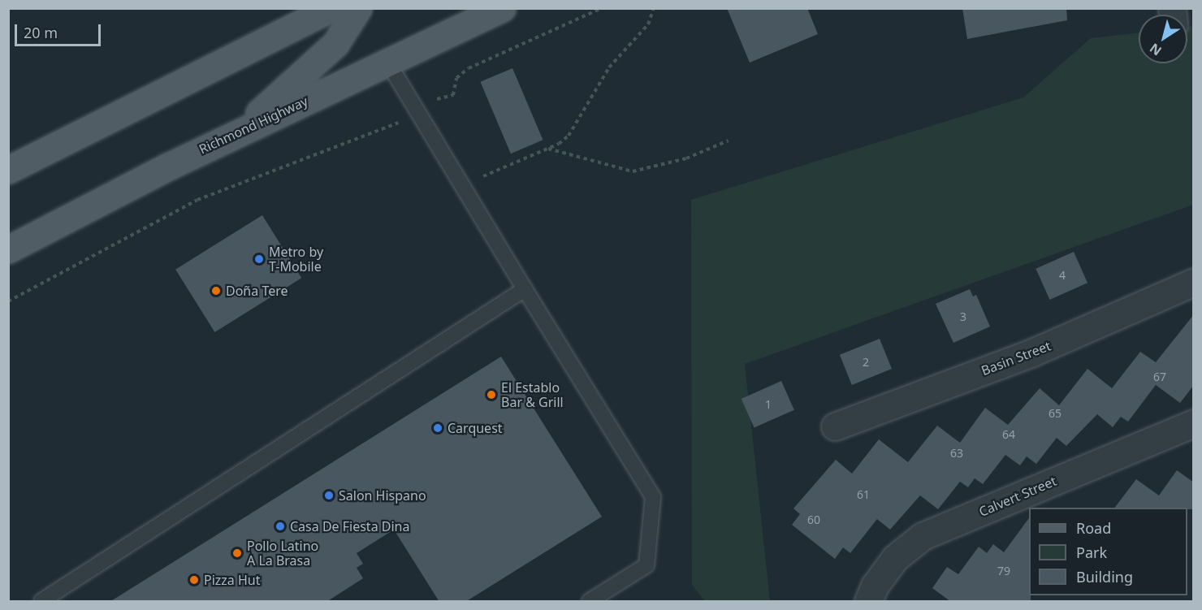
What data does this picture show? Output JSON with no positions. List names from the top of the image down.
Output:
{
  "streets": {
    "main road": ["Richmond Highway"],
    "street": ["Basin Street", "Calvert Street"]
  },
  "places": [
    "Metro by T-Mobile",
    "Doña Tere",
    "El Establo Bar & Grill",
    "Carquest",
    "Salon Hispano",
    "Casa De Fiesta Dina",
    "Pollo Latino A La Brasa",
    "Pizza Hut"
  ],
  "house_numbers": [
    "4",
    "3",
    "2",
    "67",
    "1",
    "65",
    "64",
    "63",
    "61",
    "60",
    "79"
  ],
  "legend": ["Road", "Park", "Building"],
  "scale_bar": "20 m",
  "north": "bottom left"
}
